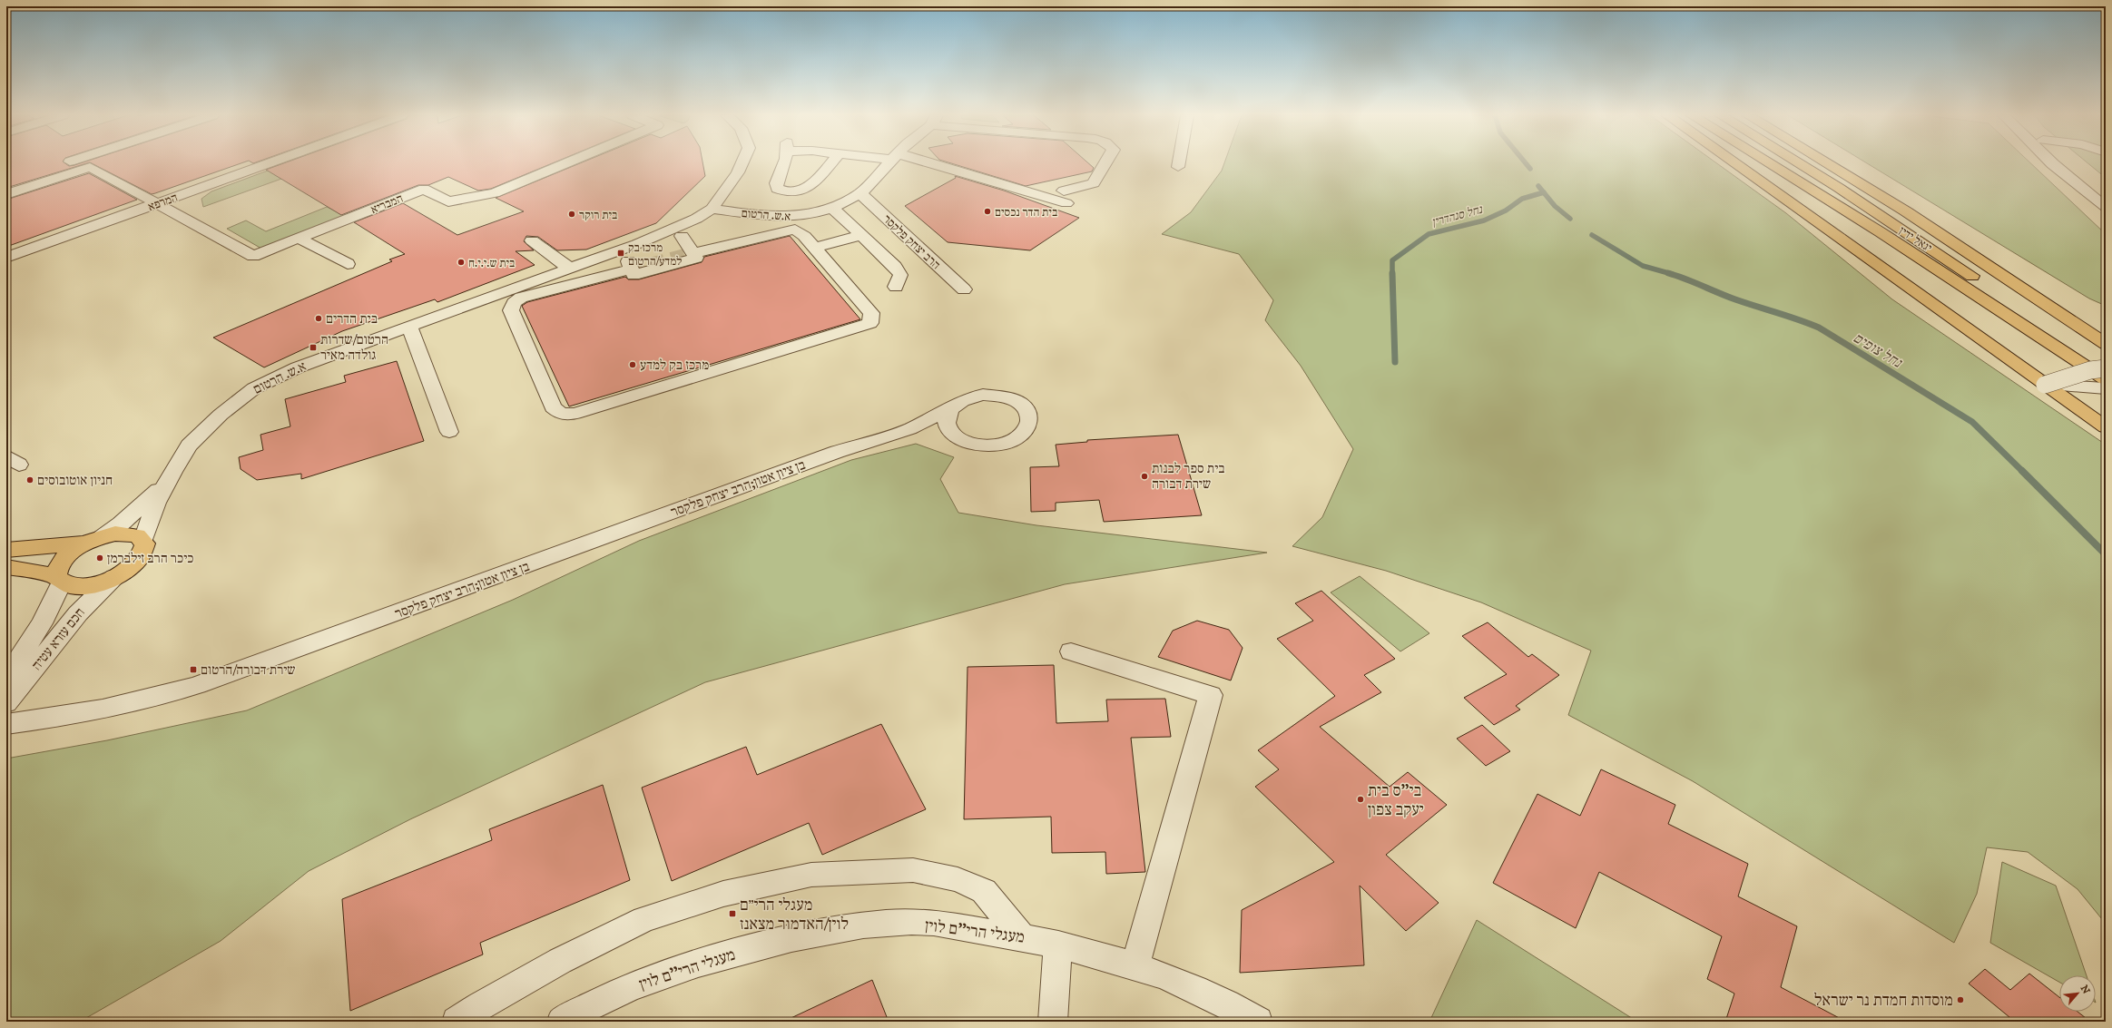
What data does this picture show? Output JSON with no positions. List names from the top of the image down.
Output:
{
  "streets": {
    "main road": ["יגאל ידין"],
    "street": [
      "המרפא",
      "המבריא",
      "א.ש. הרטום",
      "הרב יצחק פלקסר",
      "בן ציון אטון;הרב יצחק פלקסר",
      "חכם עזרא עטיה",
      "מעגלי הרי''ם לוין"
    ]
  },
  "crossings": [
    ["המרפא", "המבריא"],
    ["א.ש. הרטום", "הרב יצחק פלקסר"]
  ],
  "water": ["נחל סנהדרין", "נחל צופים"],
  "places": {
    "other": [
      "בית הדר נכסים",
      "בית רוקר",
      "בית ש.י.י.ח",
      "בית הדרים",
      "מרכז בק למדע",
      "בית ספר לבנות שירת דבורה",
      "חניון אוטובוסים",
      "כיכר הרב זילברמן",
      "בי\"ס בית יעקב צפון",
      "מוסדות חמדת נר ישראל"
    ],
    "transit": [
      "מרכז בק למדע/הרטום",
      "הרטום/שדרות גולדה מאיר",
      "שירת דבורה/הרטום",
      "מעגלי הרי״ם לוין/האדמור מצאנז"
    ]
  },
  "north": "top right"
}
